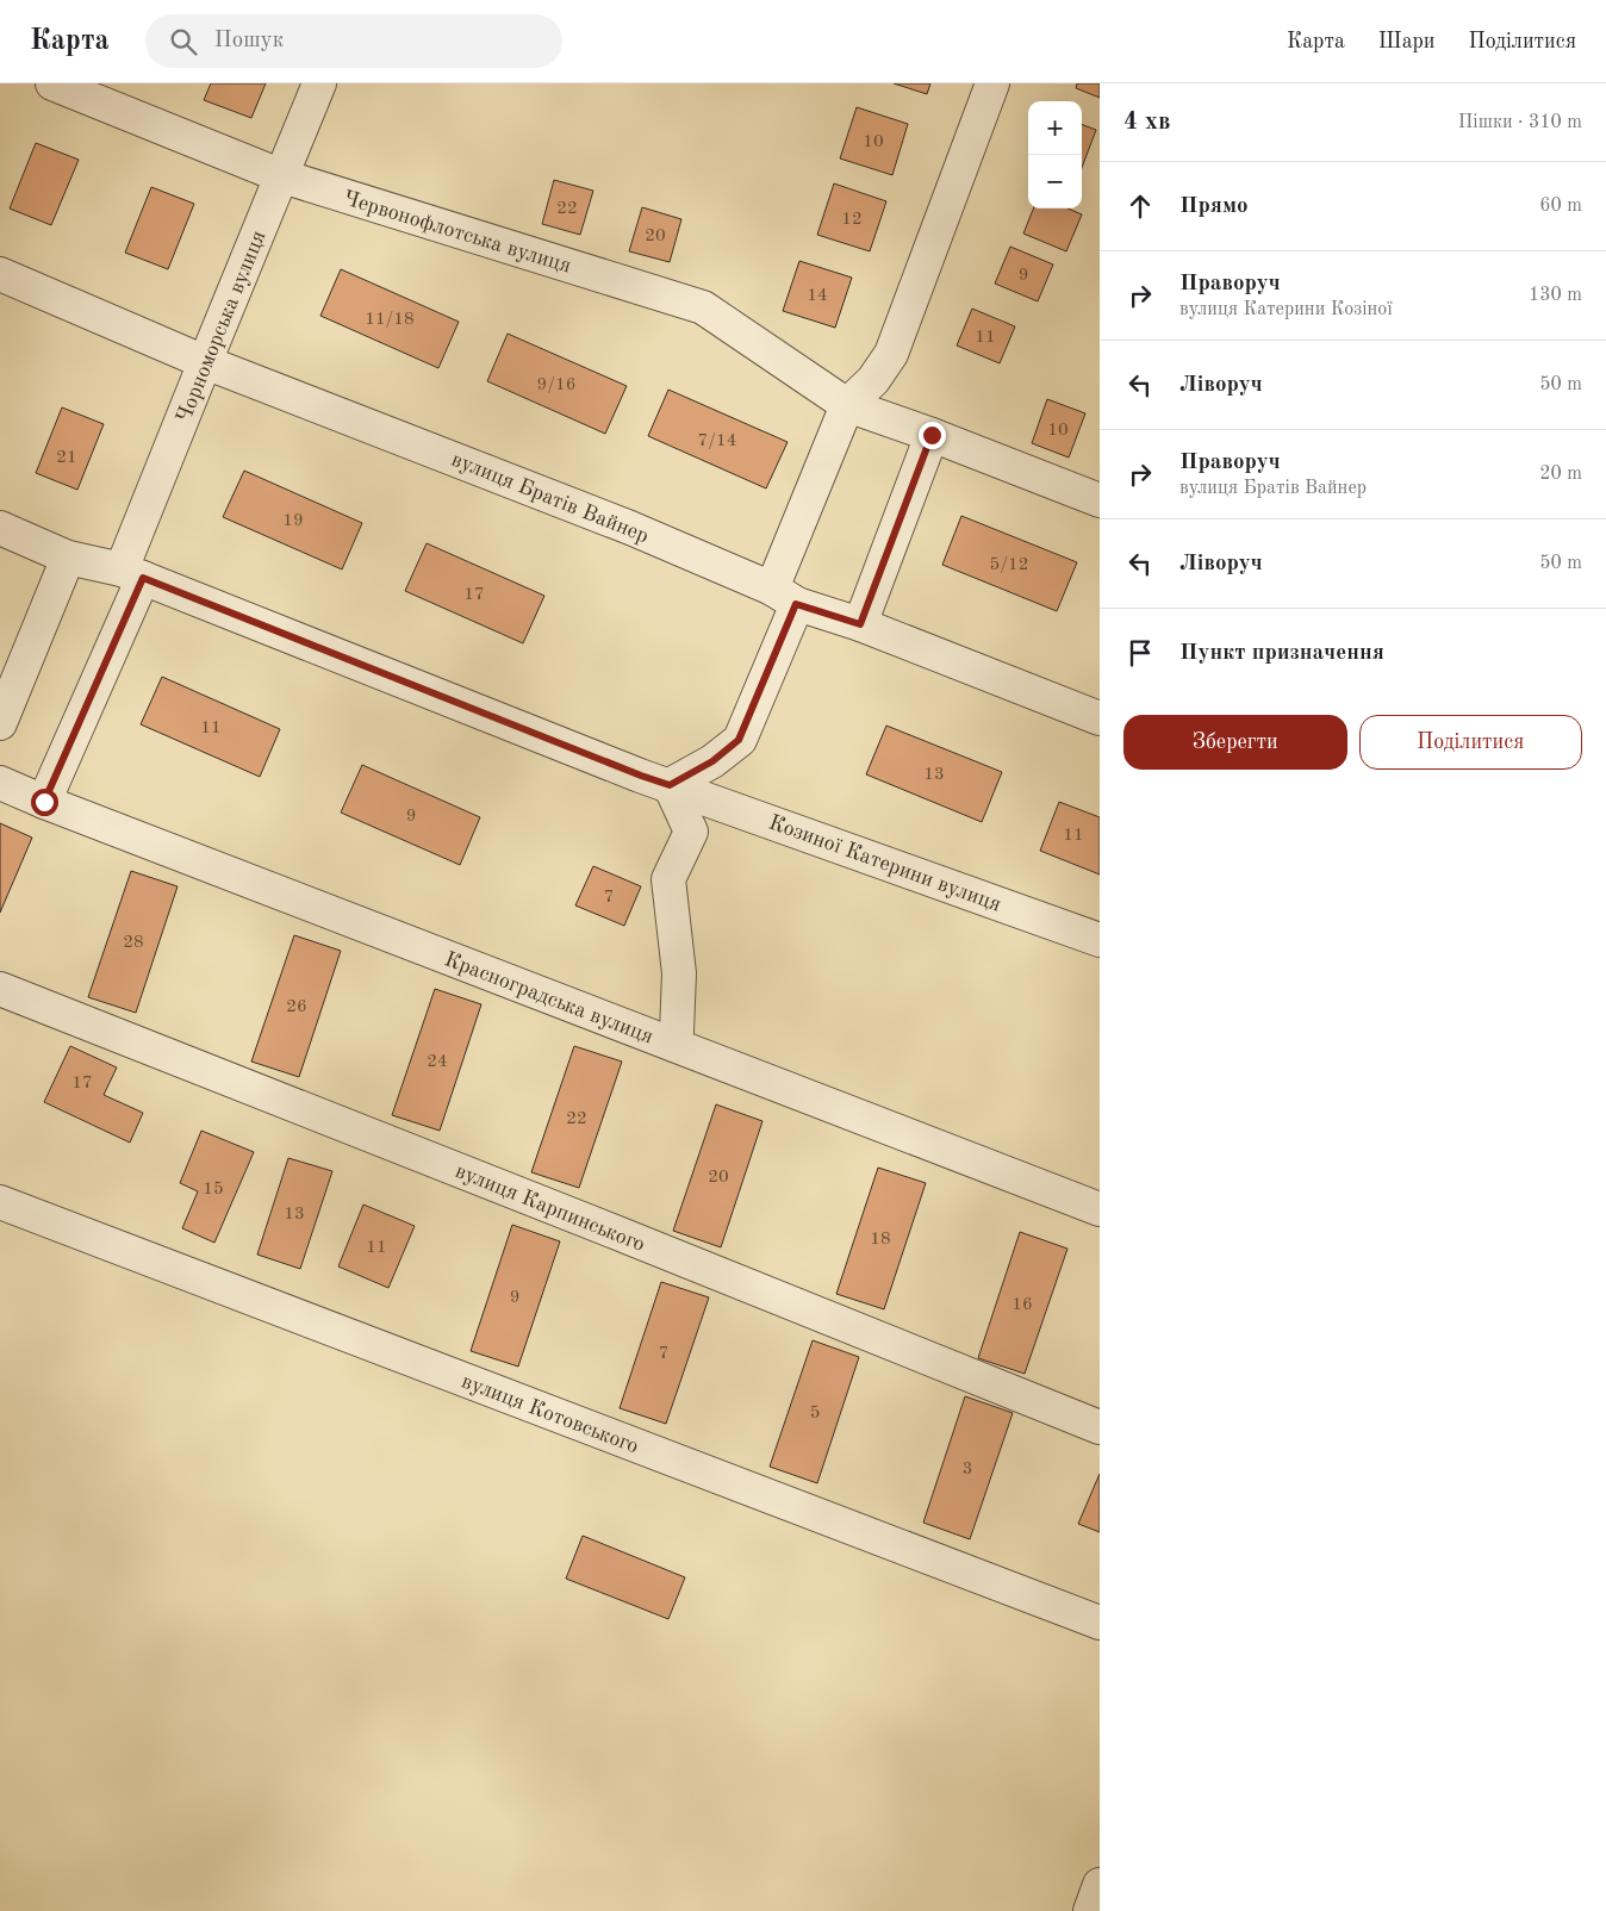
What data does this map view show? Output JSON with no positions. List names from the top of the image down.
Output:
{
  "streets": {
    "street": [
      "Червонофлотська вулиця",
      "Чорноморська вулиця",
      "вулиця Братів Вайнер",
      "Козиної Катерини вулиця",
      "Красноградська вулиця",
      "вулиця Карпинського",
      "вулиця Котовського"
    ]
  },
  "crossings": [
    ["Червонофлотська вулиця", "Чорноморська вулиця"],
    ["Чорноморська вулиця", "вулиця Братів Вайнер"],
    ["Чорноморська вулиця", "Козиної Катерини вулиця"],
    ["Чорноморська вулиця", "Красноградська вулиця"]
  ],
  "house_numbers": [
    "10",
    "22",
    "12",
    "20",
    "9",
    "14",
    "11/18",
    "11",
    "9/16",
    "10",
    "7/14",
    "21",
    "19",
    "5/12",
    "17",
    "11",
    "13",
    "9",
    "11",
    "7",
    "28",
    "26",
    "24",
    "17",
    "22",
    "20",
    "15",
    "13",
    "18",
    "11",
    "9",
    "16",
    "7",
    "5",
    "3"
  ],
  "page": {
    "header": "Карта",
    "search": "Пошук",
    "nav": ["Карта", "Шари", "Поділитися"],
    "heading": ["4 хв", "Пішки · 310 m"],
    "map_buttons": ["+", "−"],
    "list": [
      ["Прямо", "60 m"],
      ["Праворуч", "вулиця Катерини Козіної", "130 m"],
      ["Ліворуч", "50 m"],
      ["Праворуч", "вулиця Братів Вайнер", "20 m"],
      ["Ліворуч", "50 m"],
      "Пункт призначення"
    ],
    "buttons": ["Зберегти", "Поділитися"]
  }
}
